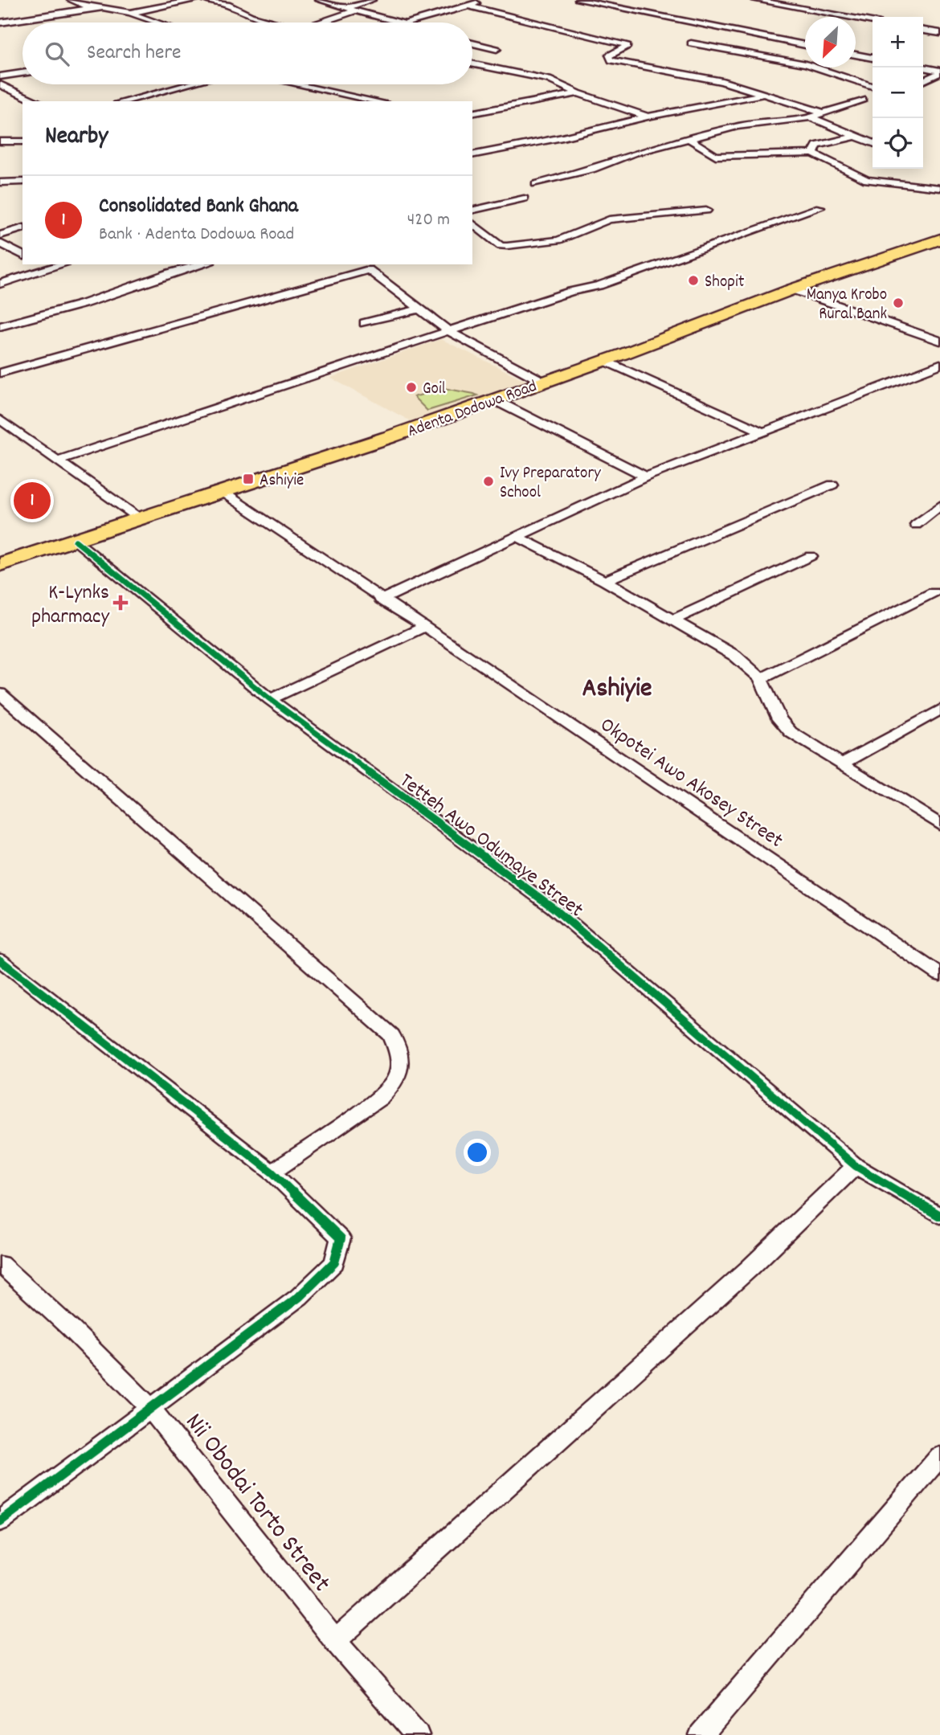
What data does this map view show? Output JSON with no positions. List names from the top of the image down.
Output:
{
  "streets": {
    "main road": ["Adenta Dodowa Road"],
    "street": ["Okpotei Awo Akosey Street", "Tetteh Awo Odumaye Street", "Nii Obodai Torto Street"]
  },
  "crossings": [
    ["Adenta Dodowa Road", "Okpotei Awo Akosey Street"],
    ["Adenta Dodowa Road", "Tetteh Awo Odumaye Street"]
  ],
  "districts": ["Ashiyie"],
  "places": {
    "other": [
      "Shopit",
      "Manya Krobo Rural Bank",
      "Goil",
      "Ivy Preparatory School"
    ],
    "transit": ["Ashiyie"],
    "health": ["K-Lynks pharmacy"]
  },
  "north": "bottom left",
  "page": {
    "map_buttons": ["+", "−"],
    "search": "Search here",
    "heading": "Nearby",
    "list": [
      {
        "mark": "1",
        "name": "Consolidated Bank Ghana",
        "note": "Bank · Adenta Dodowa Road",
        "value": "420 m"
      }
    ],
    "pins": "1"
  }
}
